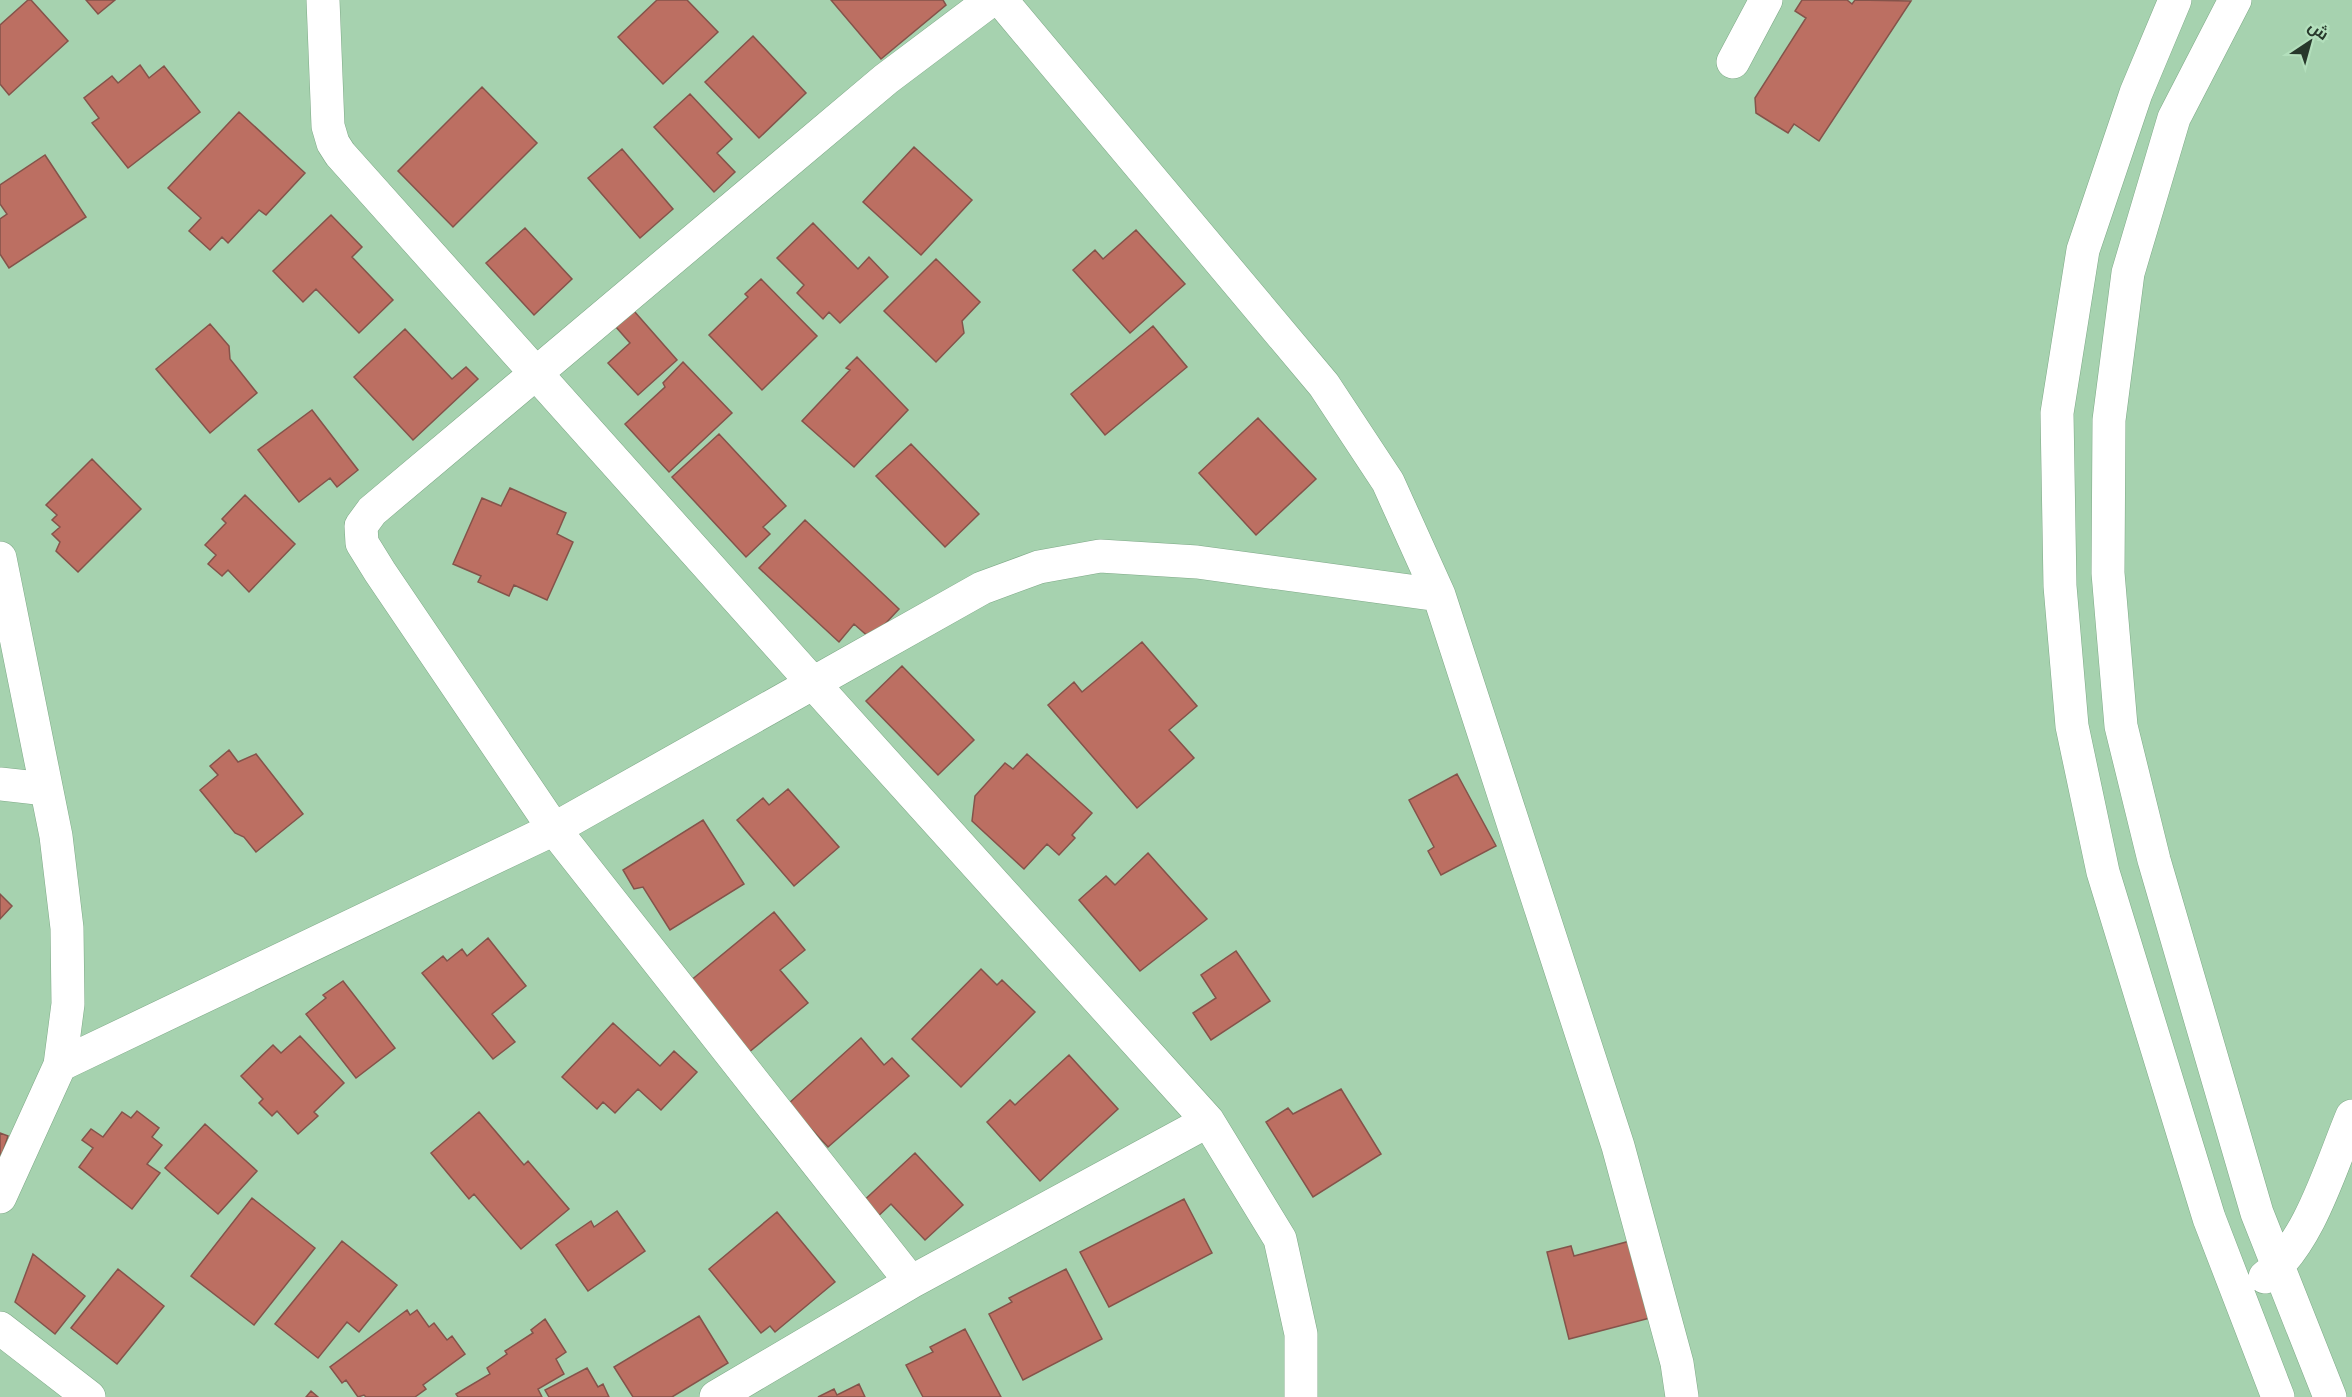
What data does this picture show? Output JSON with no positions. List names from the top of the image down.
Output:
{
  "north": "top right"
}
